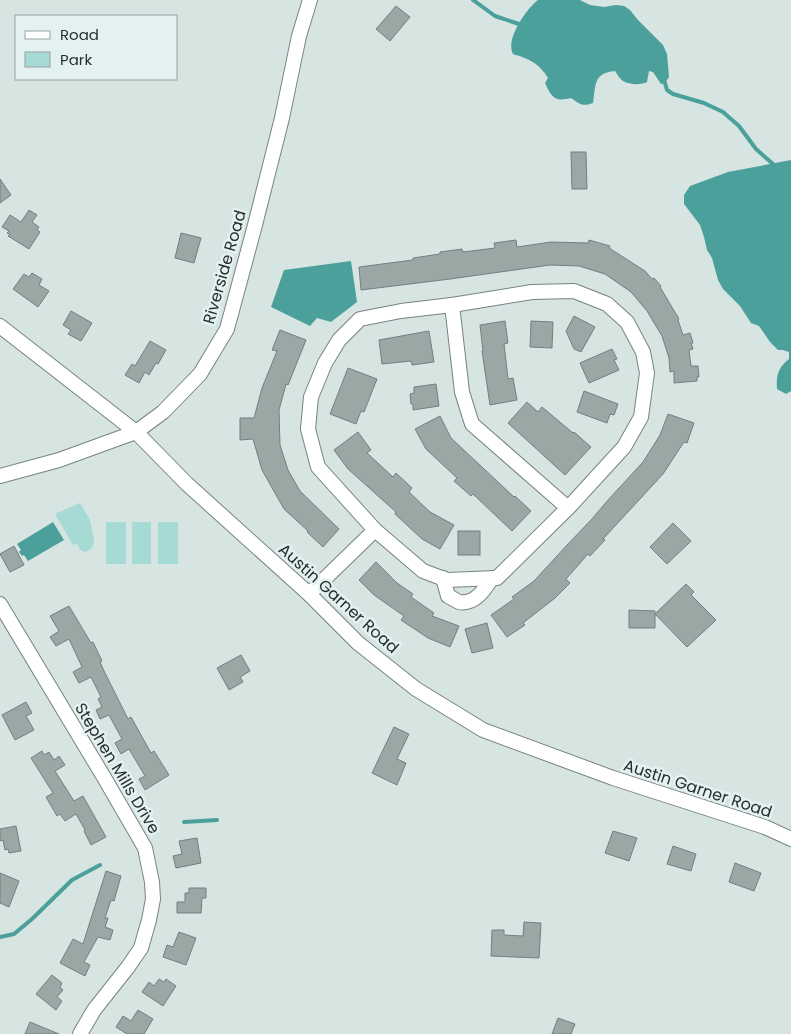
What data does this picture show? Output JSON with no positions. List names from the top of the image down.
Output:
{
  "streets": {
    "street": ["Riverside Road", "Austin Garner Road", "Stephen Mills Drive"]
  },
  "crossings": [
    ["Riverside Road", "Austin Garner Road"]
  ],
  "legend": ["Road", "Park"]
}
